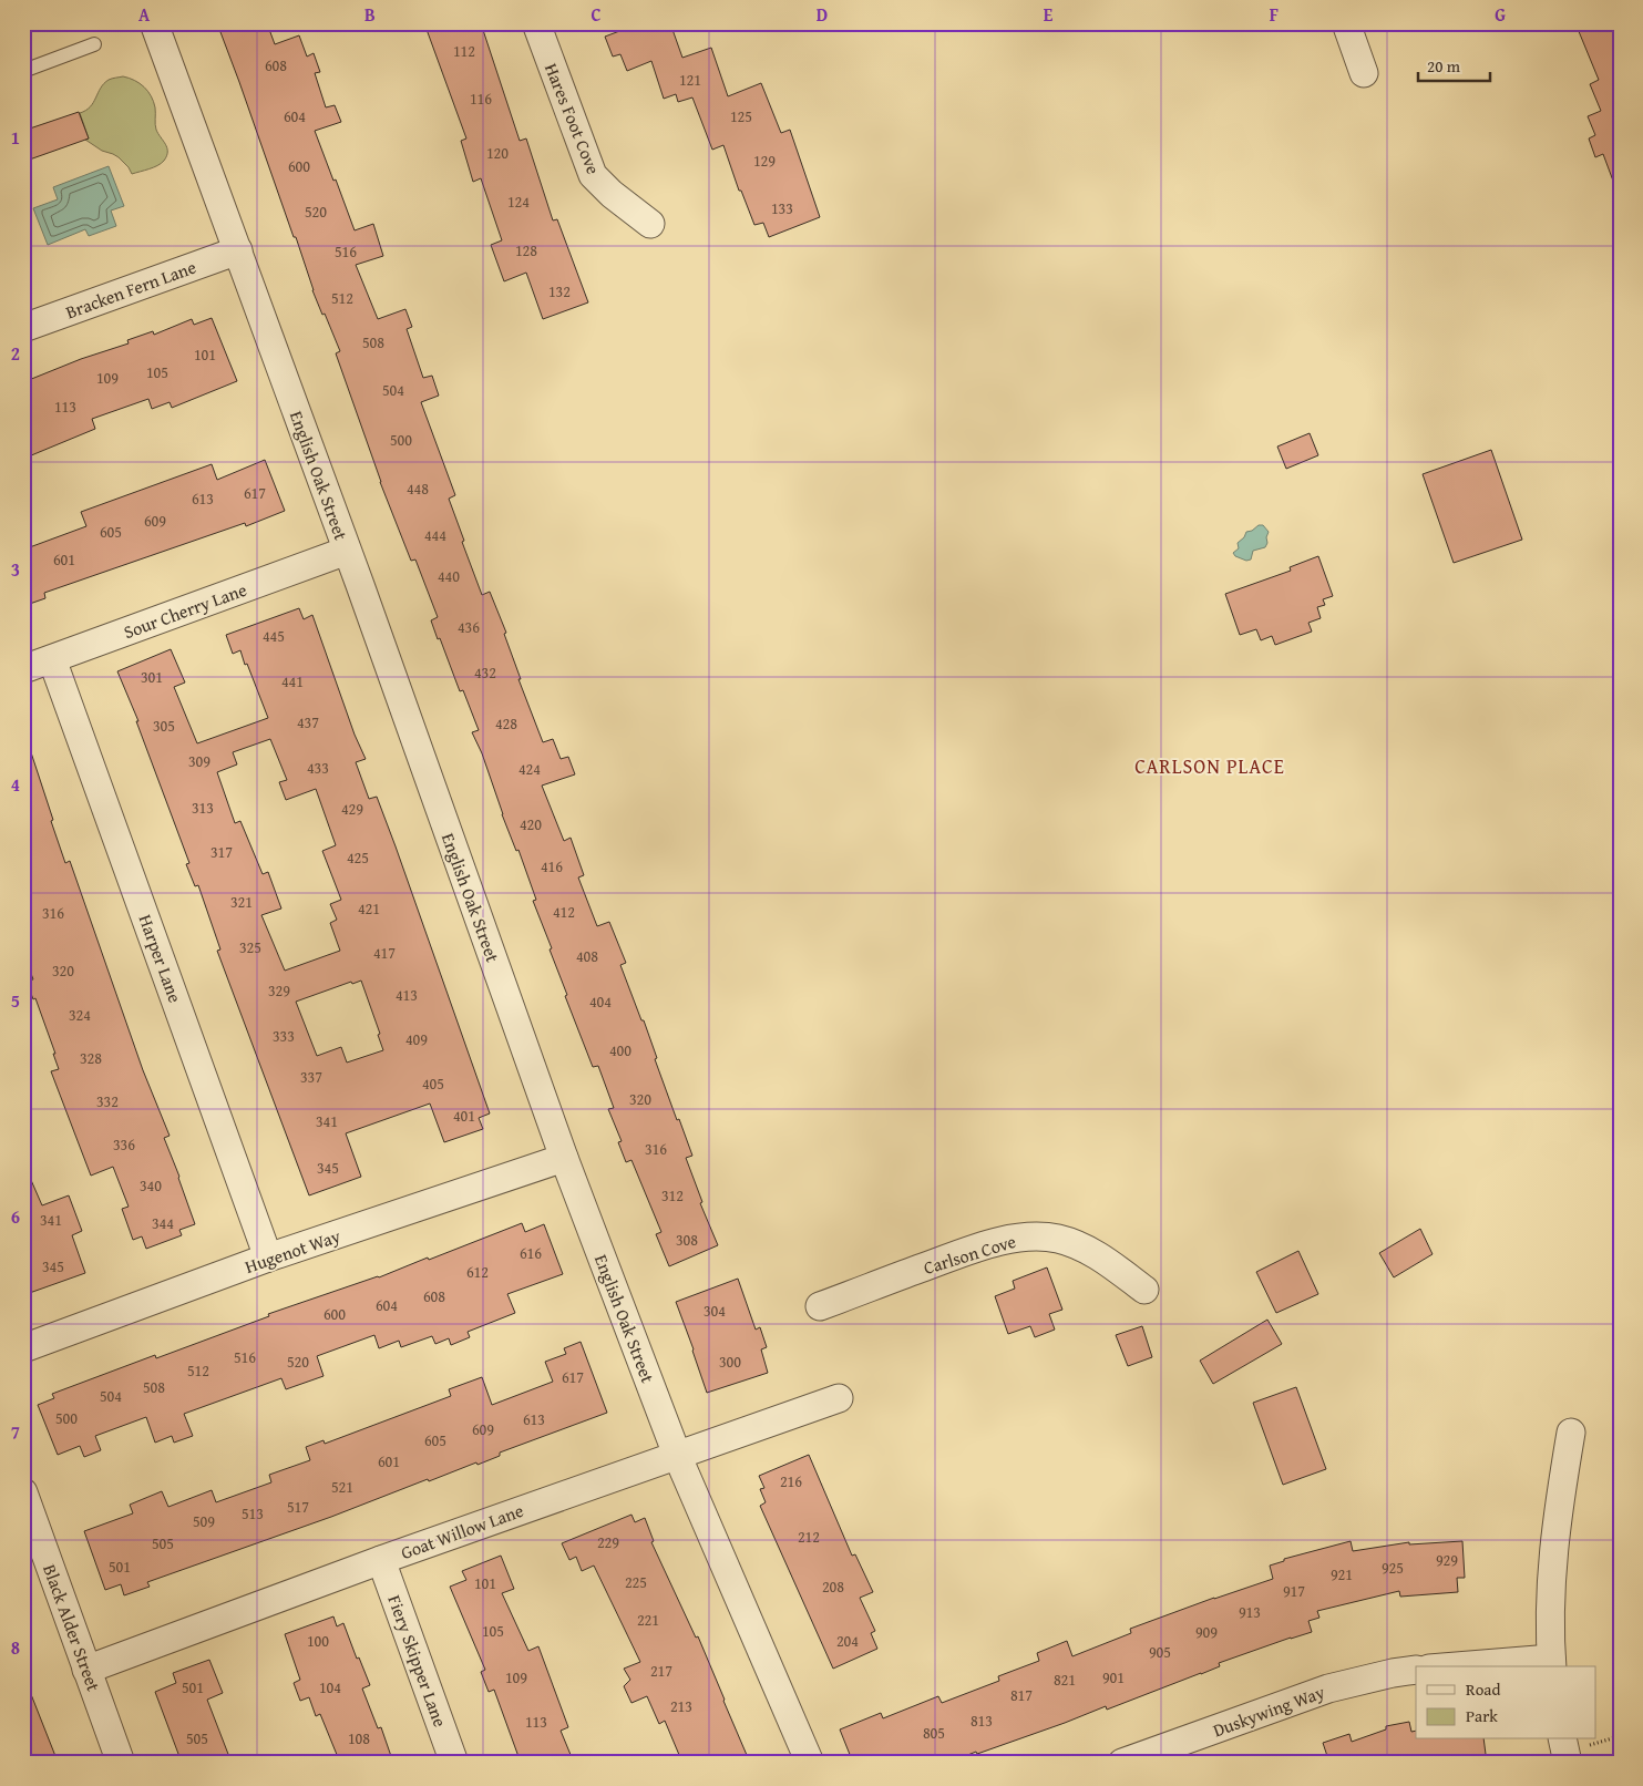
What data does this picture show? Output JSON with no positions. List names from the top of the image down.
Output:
{
  "streets": {
    "street": [
      "Hares Foot Cove",
      "Bracken Fern Lane",
      "English Oak Street",
      "Sour Cherry Lane",
      "Harper Lane",
      "Hugenot Way",
      "Carlson Cove",
      "Goat Willow Lane",
      "Black Alder Street",
      "Fiery Skipper Lane",
      "Duskywing Way"
    ]
  },
  "crossings": [
    ["Bracken Fern Lane", "English Oak Street"],
    ["English Oak Street", "Sour Cherry Lane"],
    ["English Oak Street", "Hugenot Way"],
    ["English Oak Street", "Goat Willow Lane"],
    ["Sour Cherry Lane", "Harper Lane"],
    ["Harper Lane", "Hugenot Way"],
    ["Goat Willow Lane", "Black Alder Street"],
    ["Goat Willow Lane", "Fiery Skipper Lane"]
  ],
  "districts": ["CARLSON PLACE"],
  "house_numbers": [
    "112",
    "608",
    "121",
    "116",
    "604",
    "125",
    "120",
    "129",
    "600",
    "124",
    "133",
    "520",
    "128",
    "516",
    "132",
    "512",
    "508",
    "101",
    "105",
    "109",
    "504",
    "113",
    "500",
    "448",
    "617",
    "613",
    "609",
    "605",
    "444",
    "601",
    "440",
    "436",
    "445",
    "432",
    "301",
    "441",
    "437",
    "428",
    "305",
    "309",
    "433",
    "424",
    "313",
    "429",
    "420",
    "317",
    "425",
    "416",
    "321",
    "421",
    "412",
    "316",
    "325",
    "417",
    "408",
    "320",
    "329",
    "413",
    "404",
    "324",
    "333",
    "409",
    "400",
    "328",
    "337",
    "405",
    "320",
    "332",
    "401",
    "341",
    "336",
    "316",
    "345",
    "340",
    "312",
    "341",
    "344",
    "308",
    "616",
    "345",
    "612",
    "608",
    "604",
    "304",
    "600",
    "516",
    "520",
    "300",
    "512",
    "617",
    "508",
    "504",
    "500",
    "613",
    "609",
    "605",
    "601",
    "216",
    "521",
    "517",
    "513",
    "509",
    "212",
    "229",
    "505",
    "929",
    "501",
    "925",
    "921",
    "225",
    "101",
    "208",
    "917",
    "913",
    "221",
    "105",
    "909",
    "100",
    "204",
    "905",
    "217",
    "109",
    "901",
    "821",
    "501",
    "104",
    "817",
    "213",
    "813",
    "113",
    "805",
    "505",
    "108"
  ],
  "legend": ["Road", "Park"],
  "scale_bar": "20 m",
  "grid": {
    "columns": [
      "A",
      "B",
      "C",
      "D",
      "E",
      "F",
      "G"
    ],
    "rows": [
      "1",
      "2",
      "3",
      "4",
      "5",
      "6",
      "7",
      "8"
    ]
  }
}
